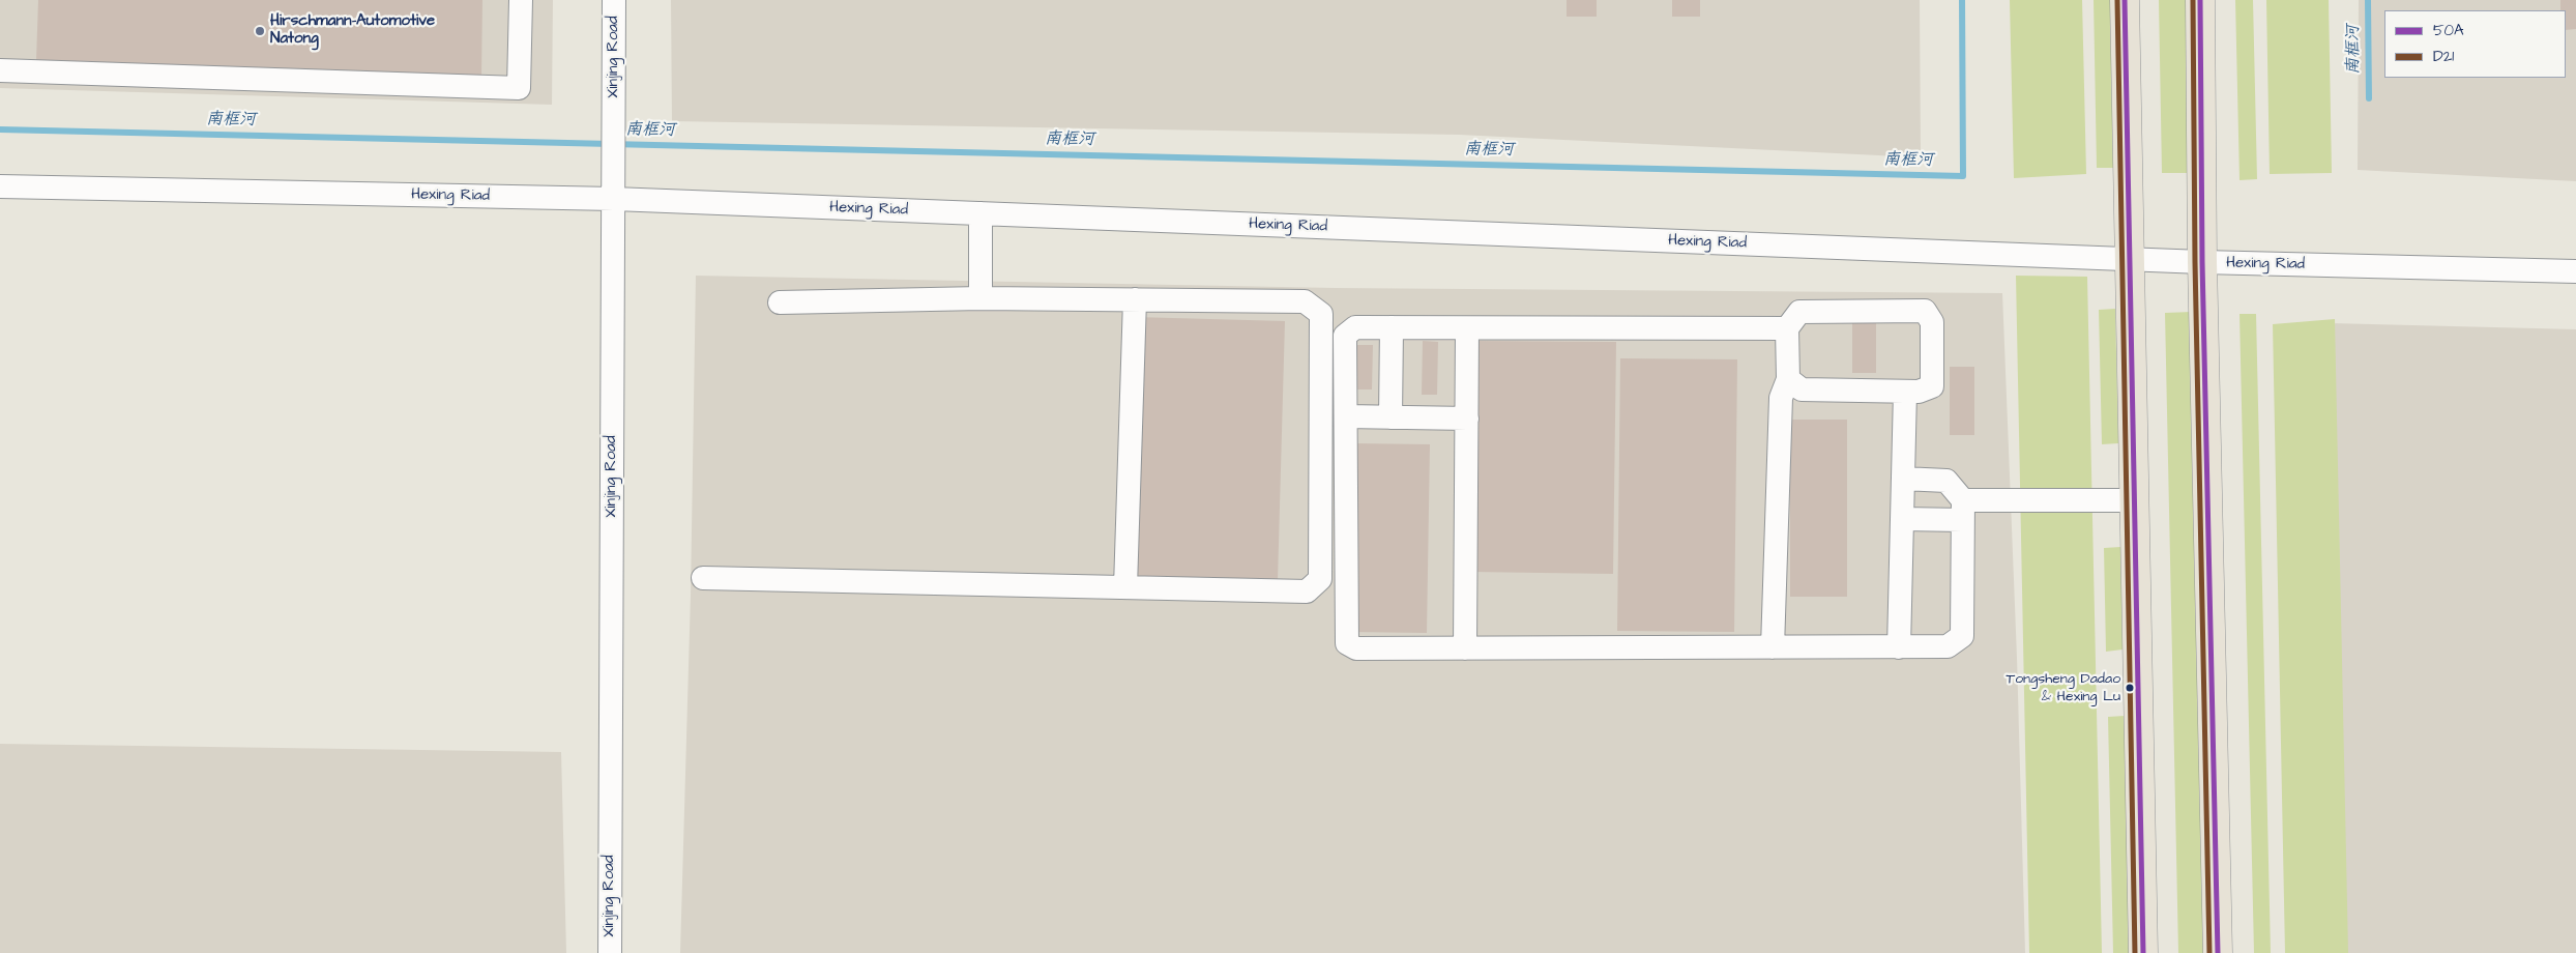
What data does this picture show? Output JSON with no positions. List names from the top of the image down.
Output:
{
  "streets": {
    "street": ["Xinjing Road", "Hexing Riad"]
  },
  "crossings": [
    ["Xinjing Road", "Hexing Riad"]
  ],
  "water": ["南框河"],
  "places": ["Hirschmann-Automotive Natong", "Tongsheng Dadao & Hexing Lu"],
  "lines": ["transit line 50A", "transit line D21"],
  "legend": ["50A", "D21"]
}
